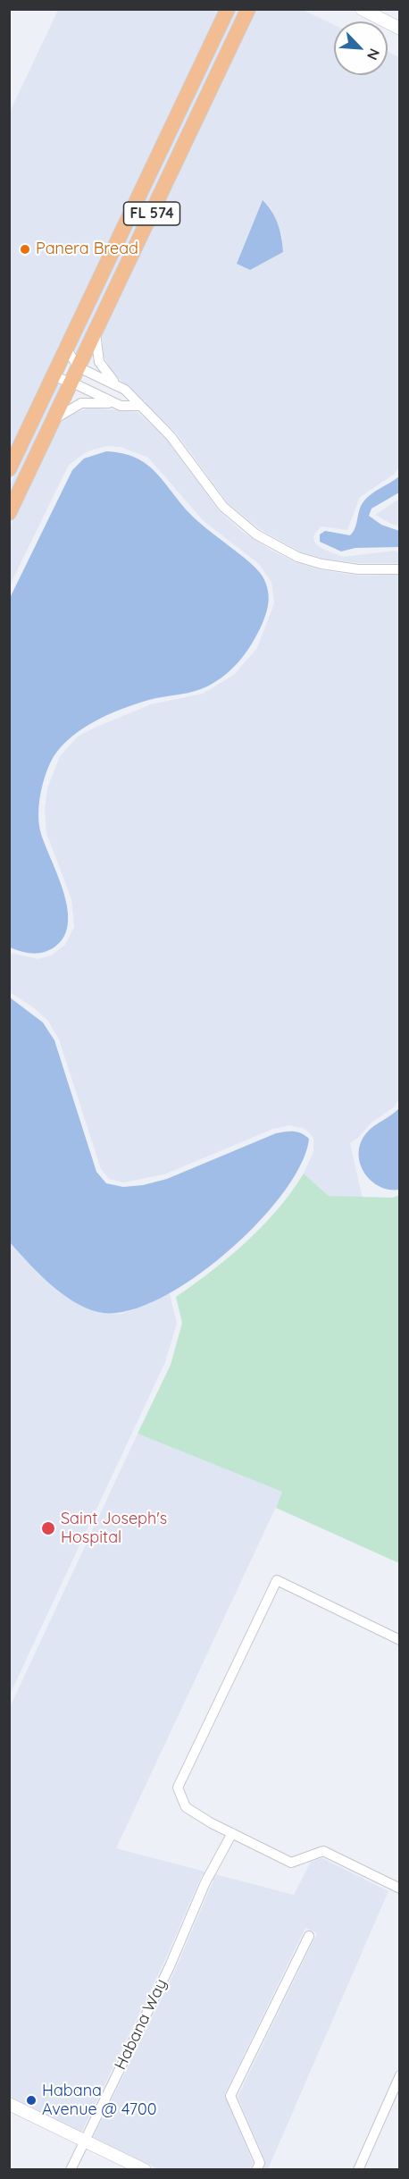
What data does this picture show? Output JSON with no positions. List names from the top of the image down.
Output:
{
  "streets": {
    "main road": ["FL 574"],
    "street": ["Habana Way"]
  },
  "places": ["Panera Bread", "Saint Joseph's Hospital", "Habana Avenue @ 4700"],
  "north": "bottom right"
}
